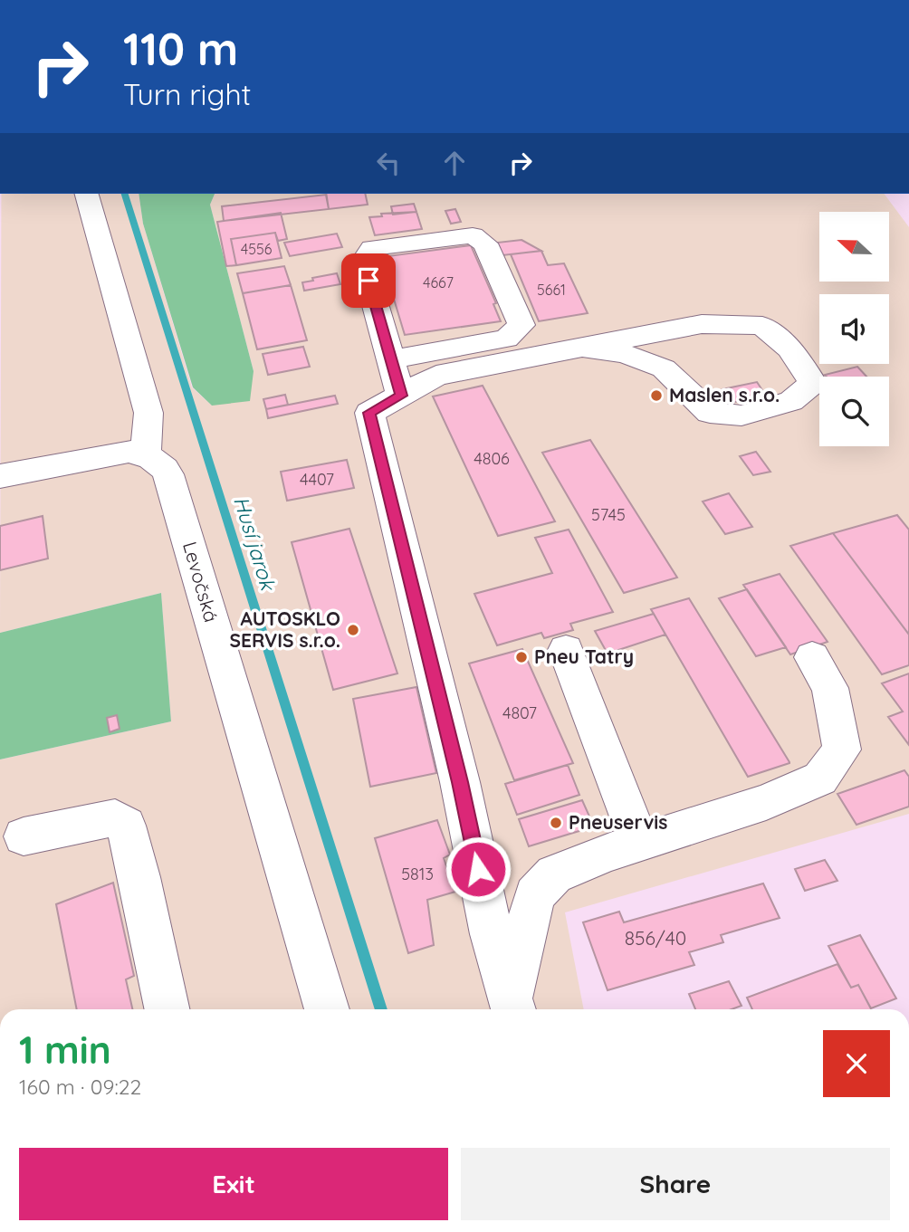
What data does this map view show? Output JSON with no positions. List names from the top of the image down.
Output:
{
  "streets": {
    "street": ["Levočská"]
  },
  "water": ["Husí jarok"],
  "places": [
    "Maslen s.r.o.",
    "AUTOSKLO SERVIS s.r.o.",
    "Pneu Tatry",
    "Pneuservis"
  ],
  "house_numbers": [
    "4556",
    "4667",
    "5661",
    "4806",
    "4407",
    "5745",
    "4807",
    "5813",
    "856/40"
  ],
  "north": "left",
  "page": {
    "turn": ["110 m", "Turn right"],
    "heading": ["1 min", "160 m · 09:22"],
    "buttons": ["Exit", "Share"]
  }
}
